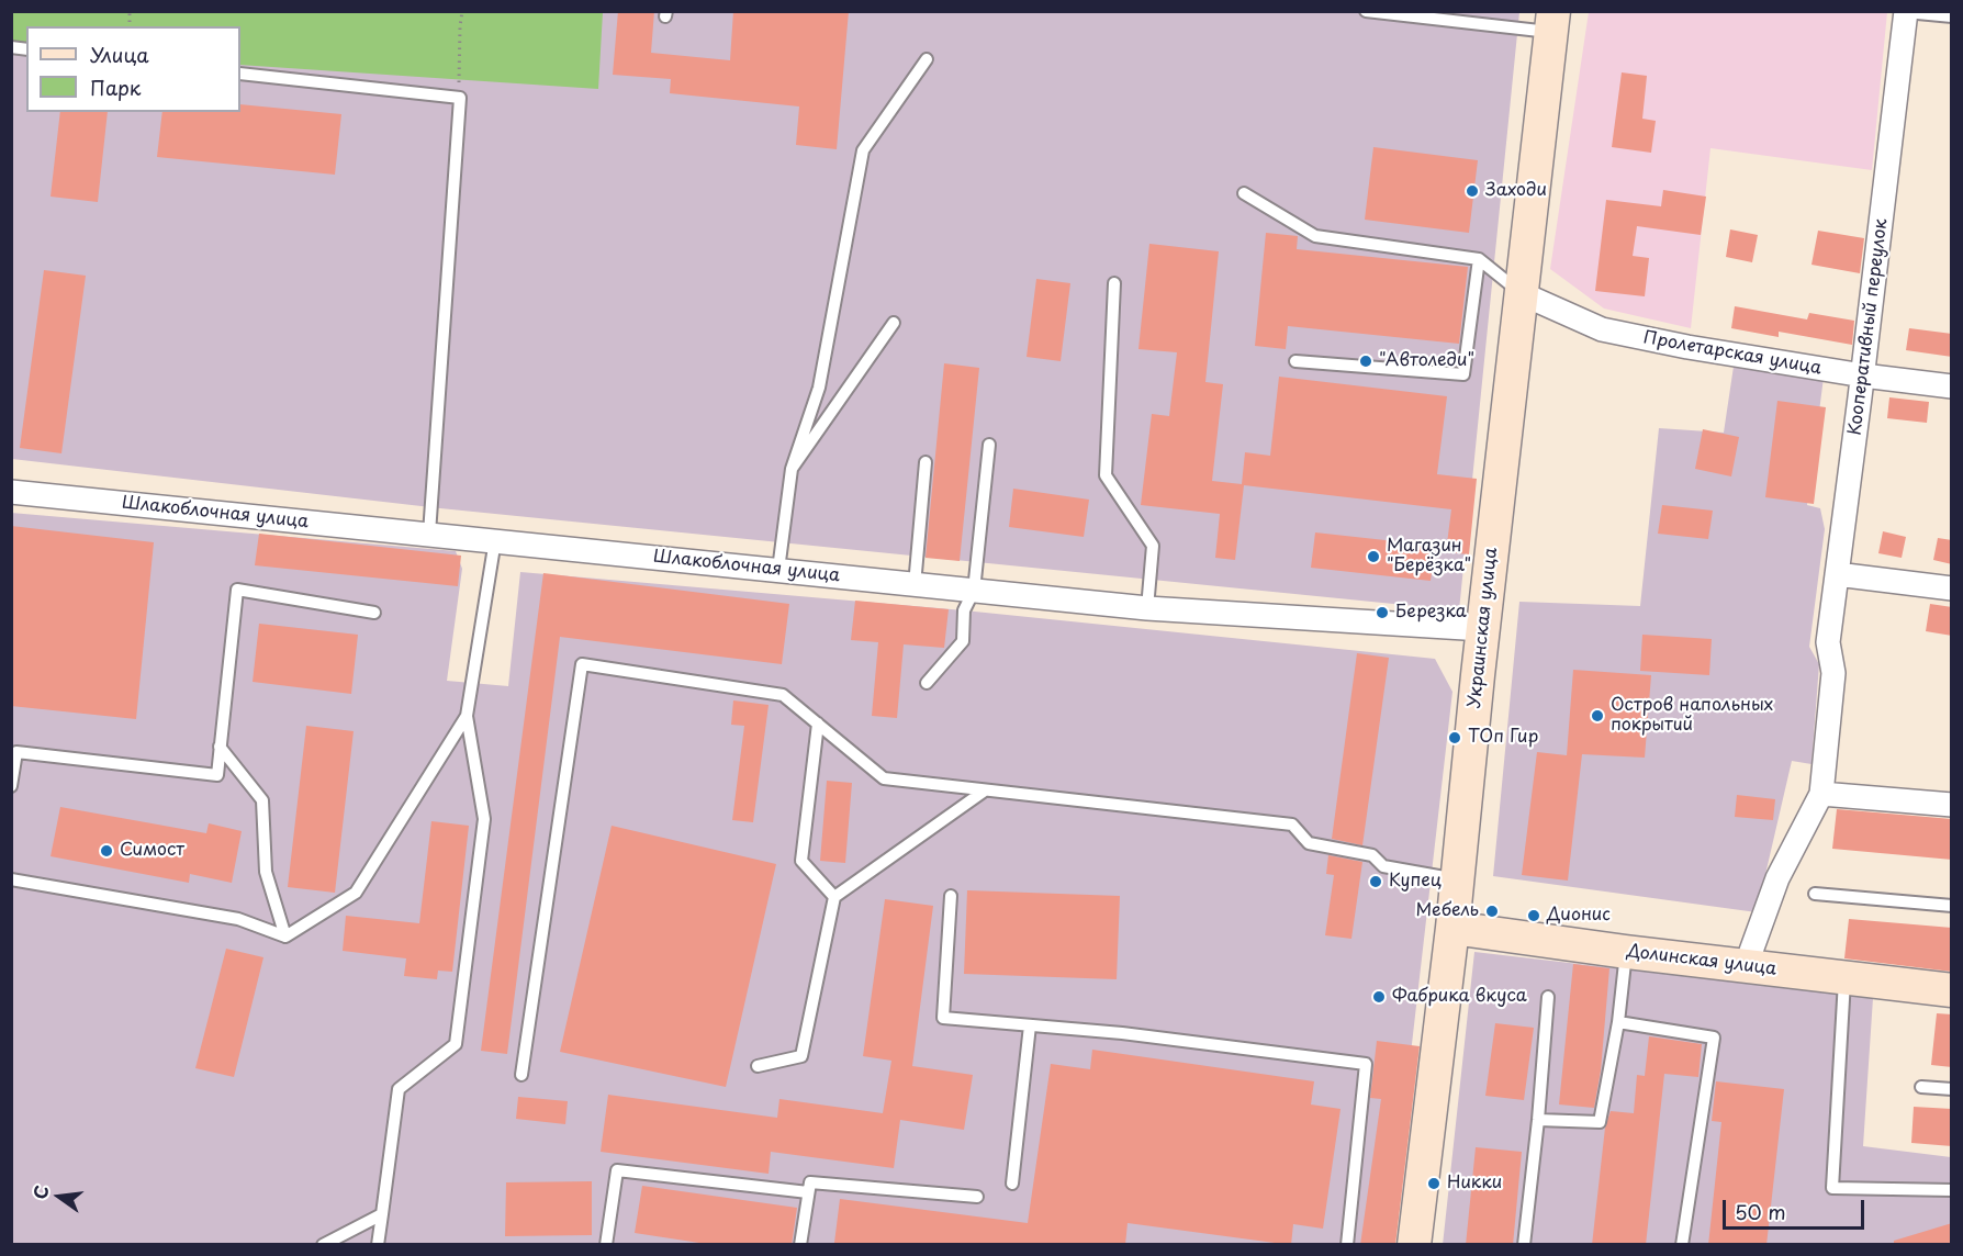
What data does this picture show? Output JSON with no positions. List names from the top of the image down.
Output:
{
  "streets": {
    "main road": ["Украинская улица", "Долинская улица"],
    "street": ["Кооперативный переулок", "Пролетарская улица", "Шлакоблочная улица"]
  },
  "crossings": [
    ["Кооперативный переулок", "Пролетарская улица"],
    ["Пролетарская улица", "Украинская улица"],
    ["Шлакоблочная улица", "Украинская улица"],
    ["Украинская улица", "Долинская улица"]
  ],
  "places": [
    "Заходи",
    "\"Автоледи\"",
    "Магазин \"Берёзка\"",
    "Березка",
    "Остров напольных покрытий",
    "ТОп Гир",
    "Симост",
    "Купец",
    "Мебель",
    "Дионис",
    "Фабрика вкуса",
    "Никки"
  ],
  "legend": ["Улица", "Парк"],
  "scale_bar": "50 m",
  "north": "left"
}
